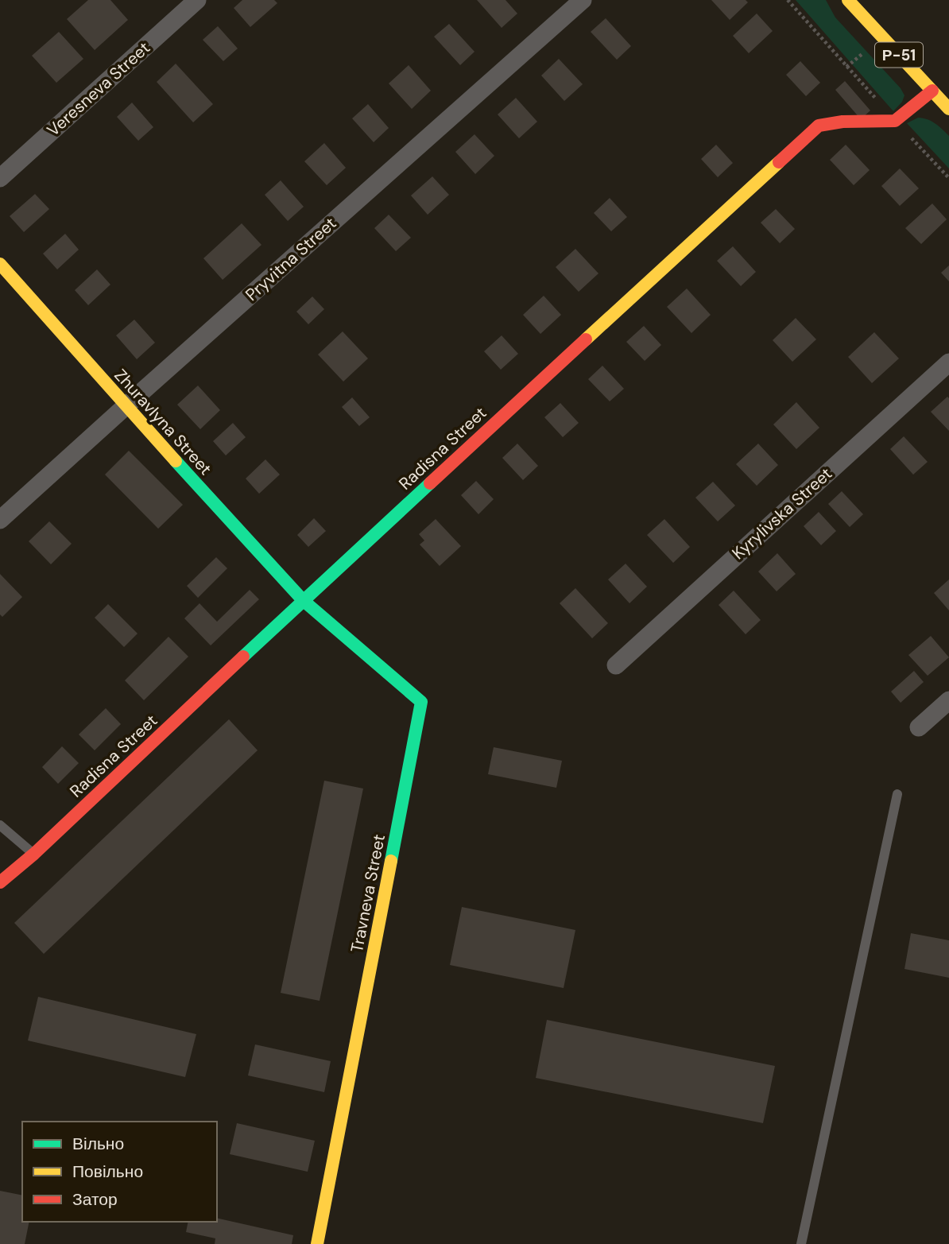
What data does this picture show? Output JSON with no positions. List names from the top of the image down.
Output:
{
  "streets": {
    "street": [
      "Р-51",
      "Veresneva Street",
      "Pryvitna Street",
      "Zhuravlyna Street",
      "Radisna Street",
      "Kyrylivska Street",
      "Travneva Street"
    ]
  },
  "crossings": [
    ["Pryvitna Street", "Zhuravlyna Street"],
    ["Zhuravlyna Street", "Radisna Street"],
    ["Zhuravlyna Street", "Travneva Street"],
    ["Radisna Street", "Travneva Street"]
  ],
  "legend": ["Вільно", "Повільно", "Затор"]
}
